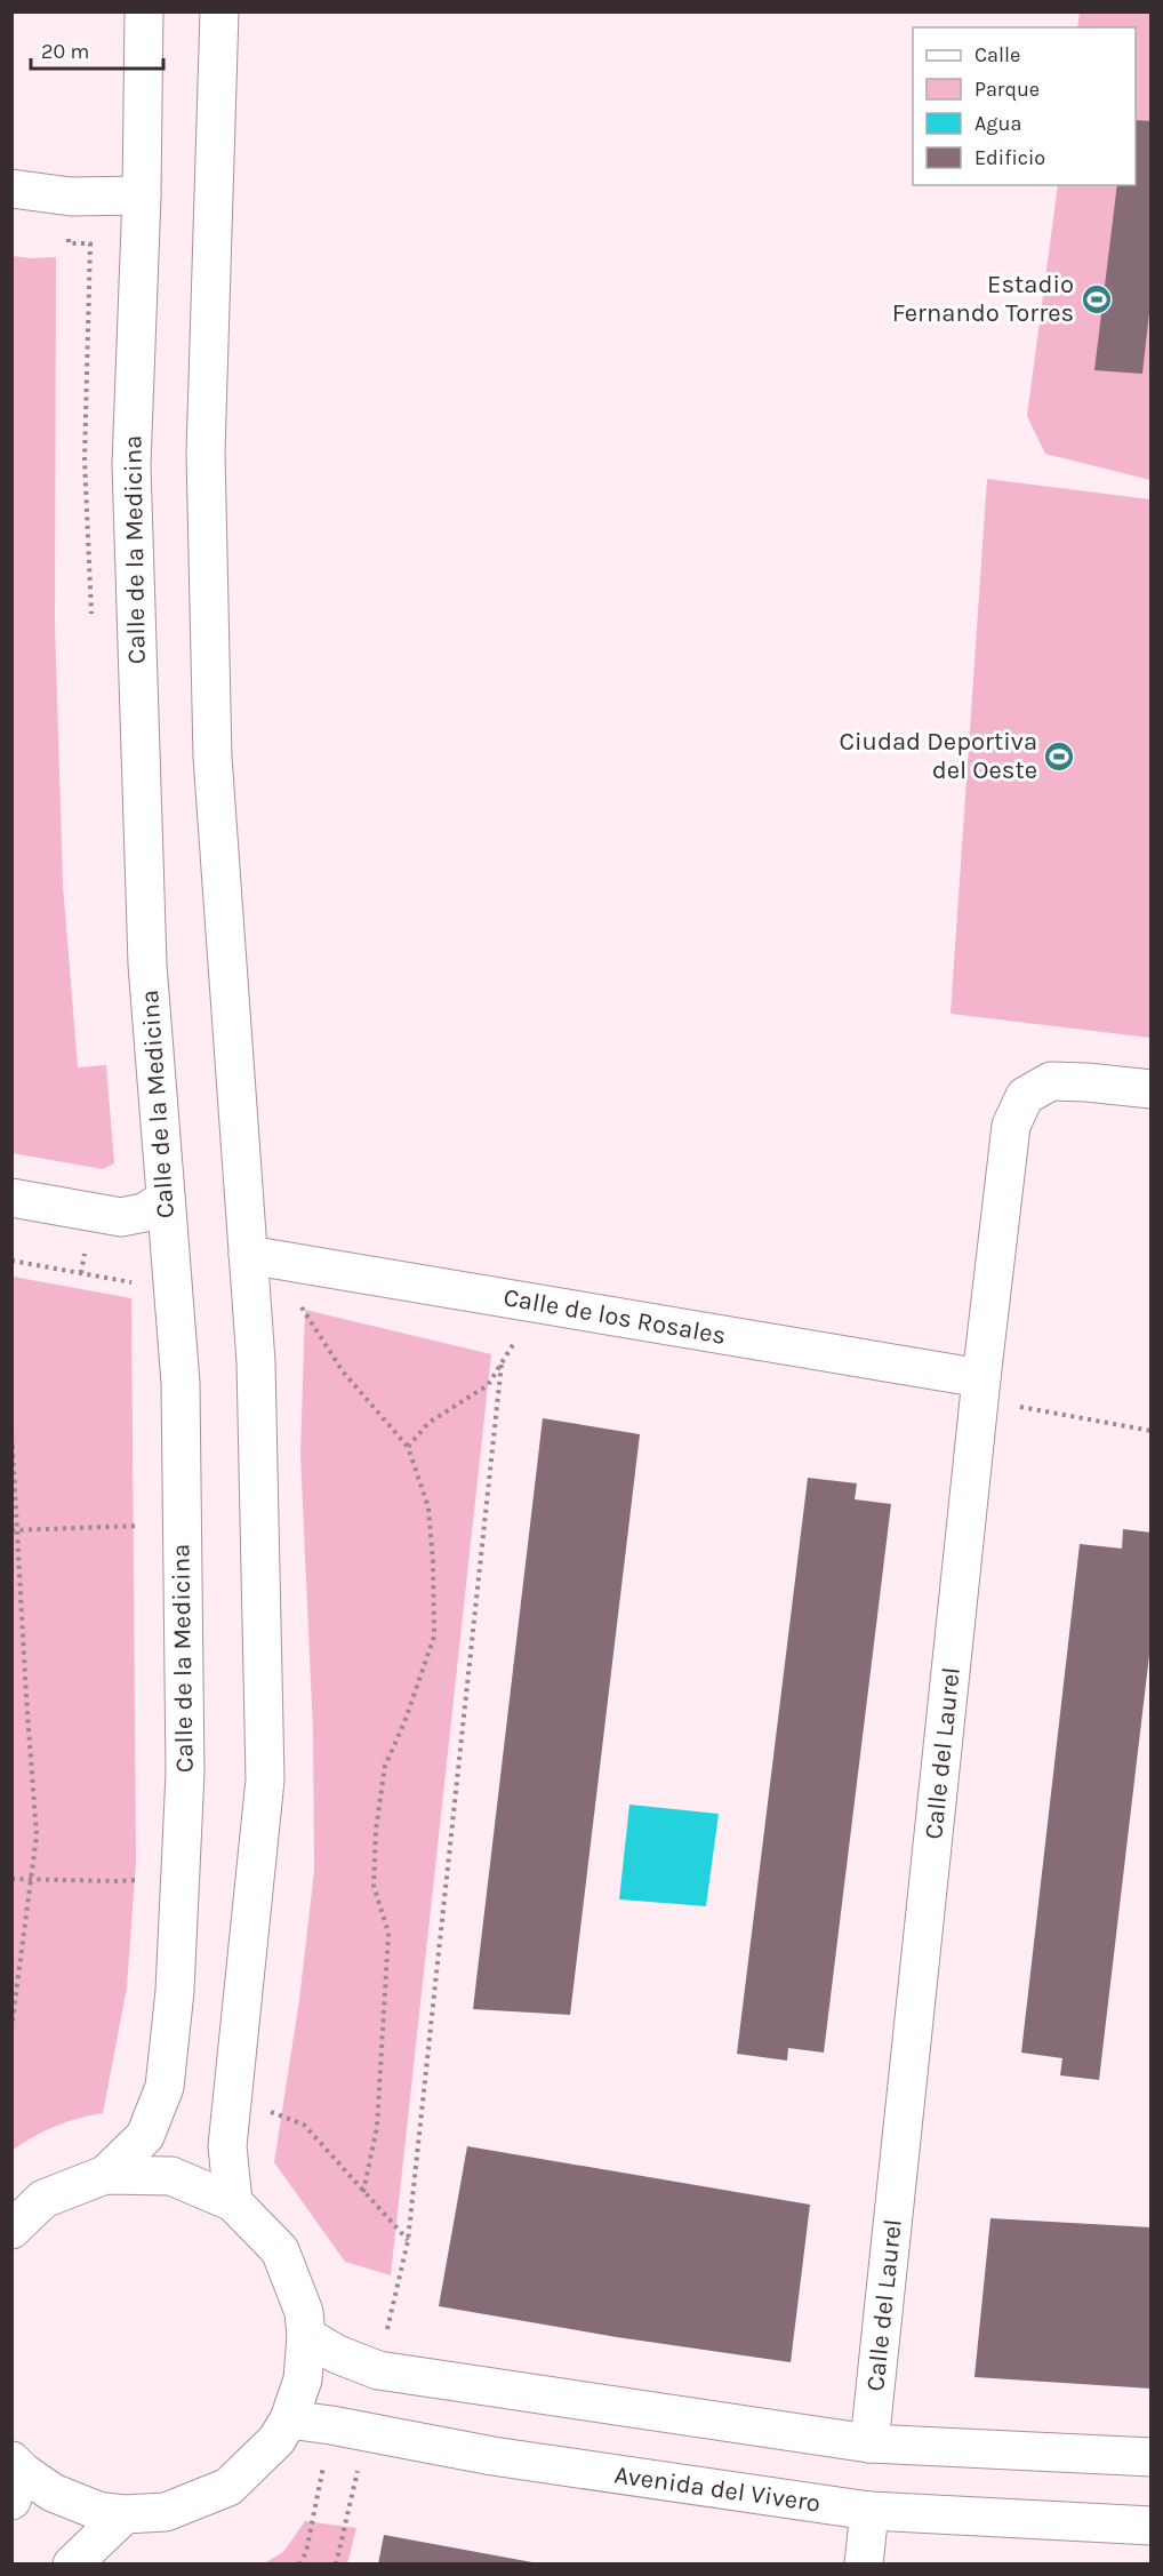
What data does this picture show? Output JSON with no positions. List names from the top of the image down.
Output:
{
  "streets": {
    "street": [
      "Calle de la Medicina",
      "Calle de los Rosales",
      "Calle del Laurel",
      "Avenida del Vivero"
    ]
  },
  "crossings": [
    ["Calle de los Rosales", "Calle del Laurel"]
  ],
  "places": {
    "sports": ["Estadio Fernando Torres", "Ciudad Deportiva del Oeste"]
  },
  "legend": [
    "Calle",
    "Parque",
    "Agua",
    "Edificio"
  ],
  "scale_bar": "20 m"
}
